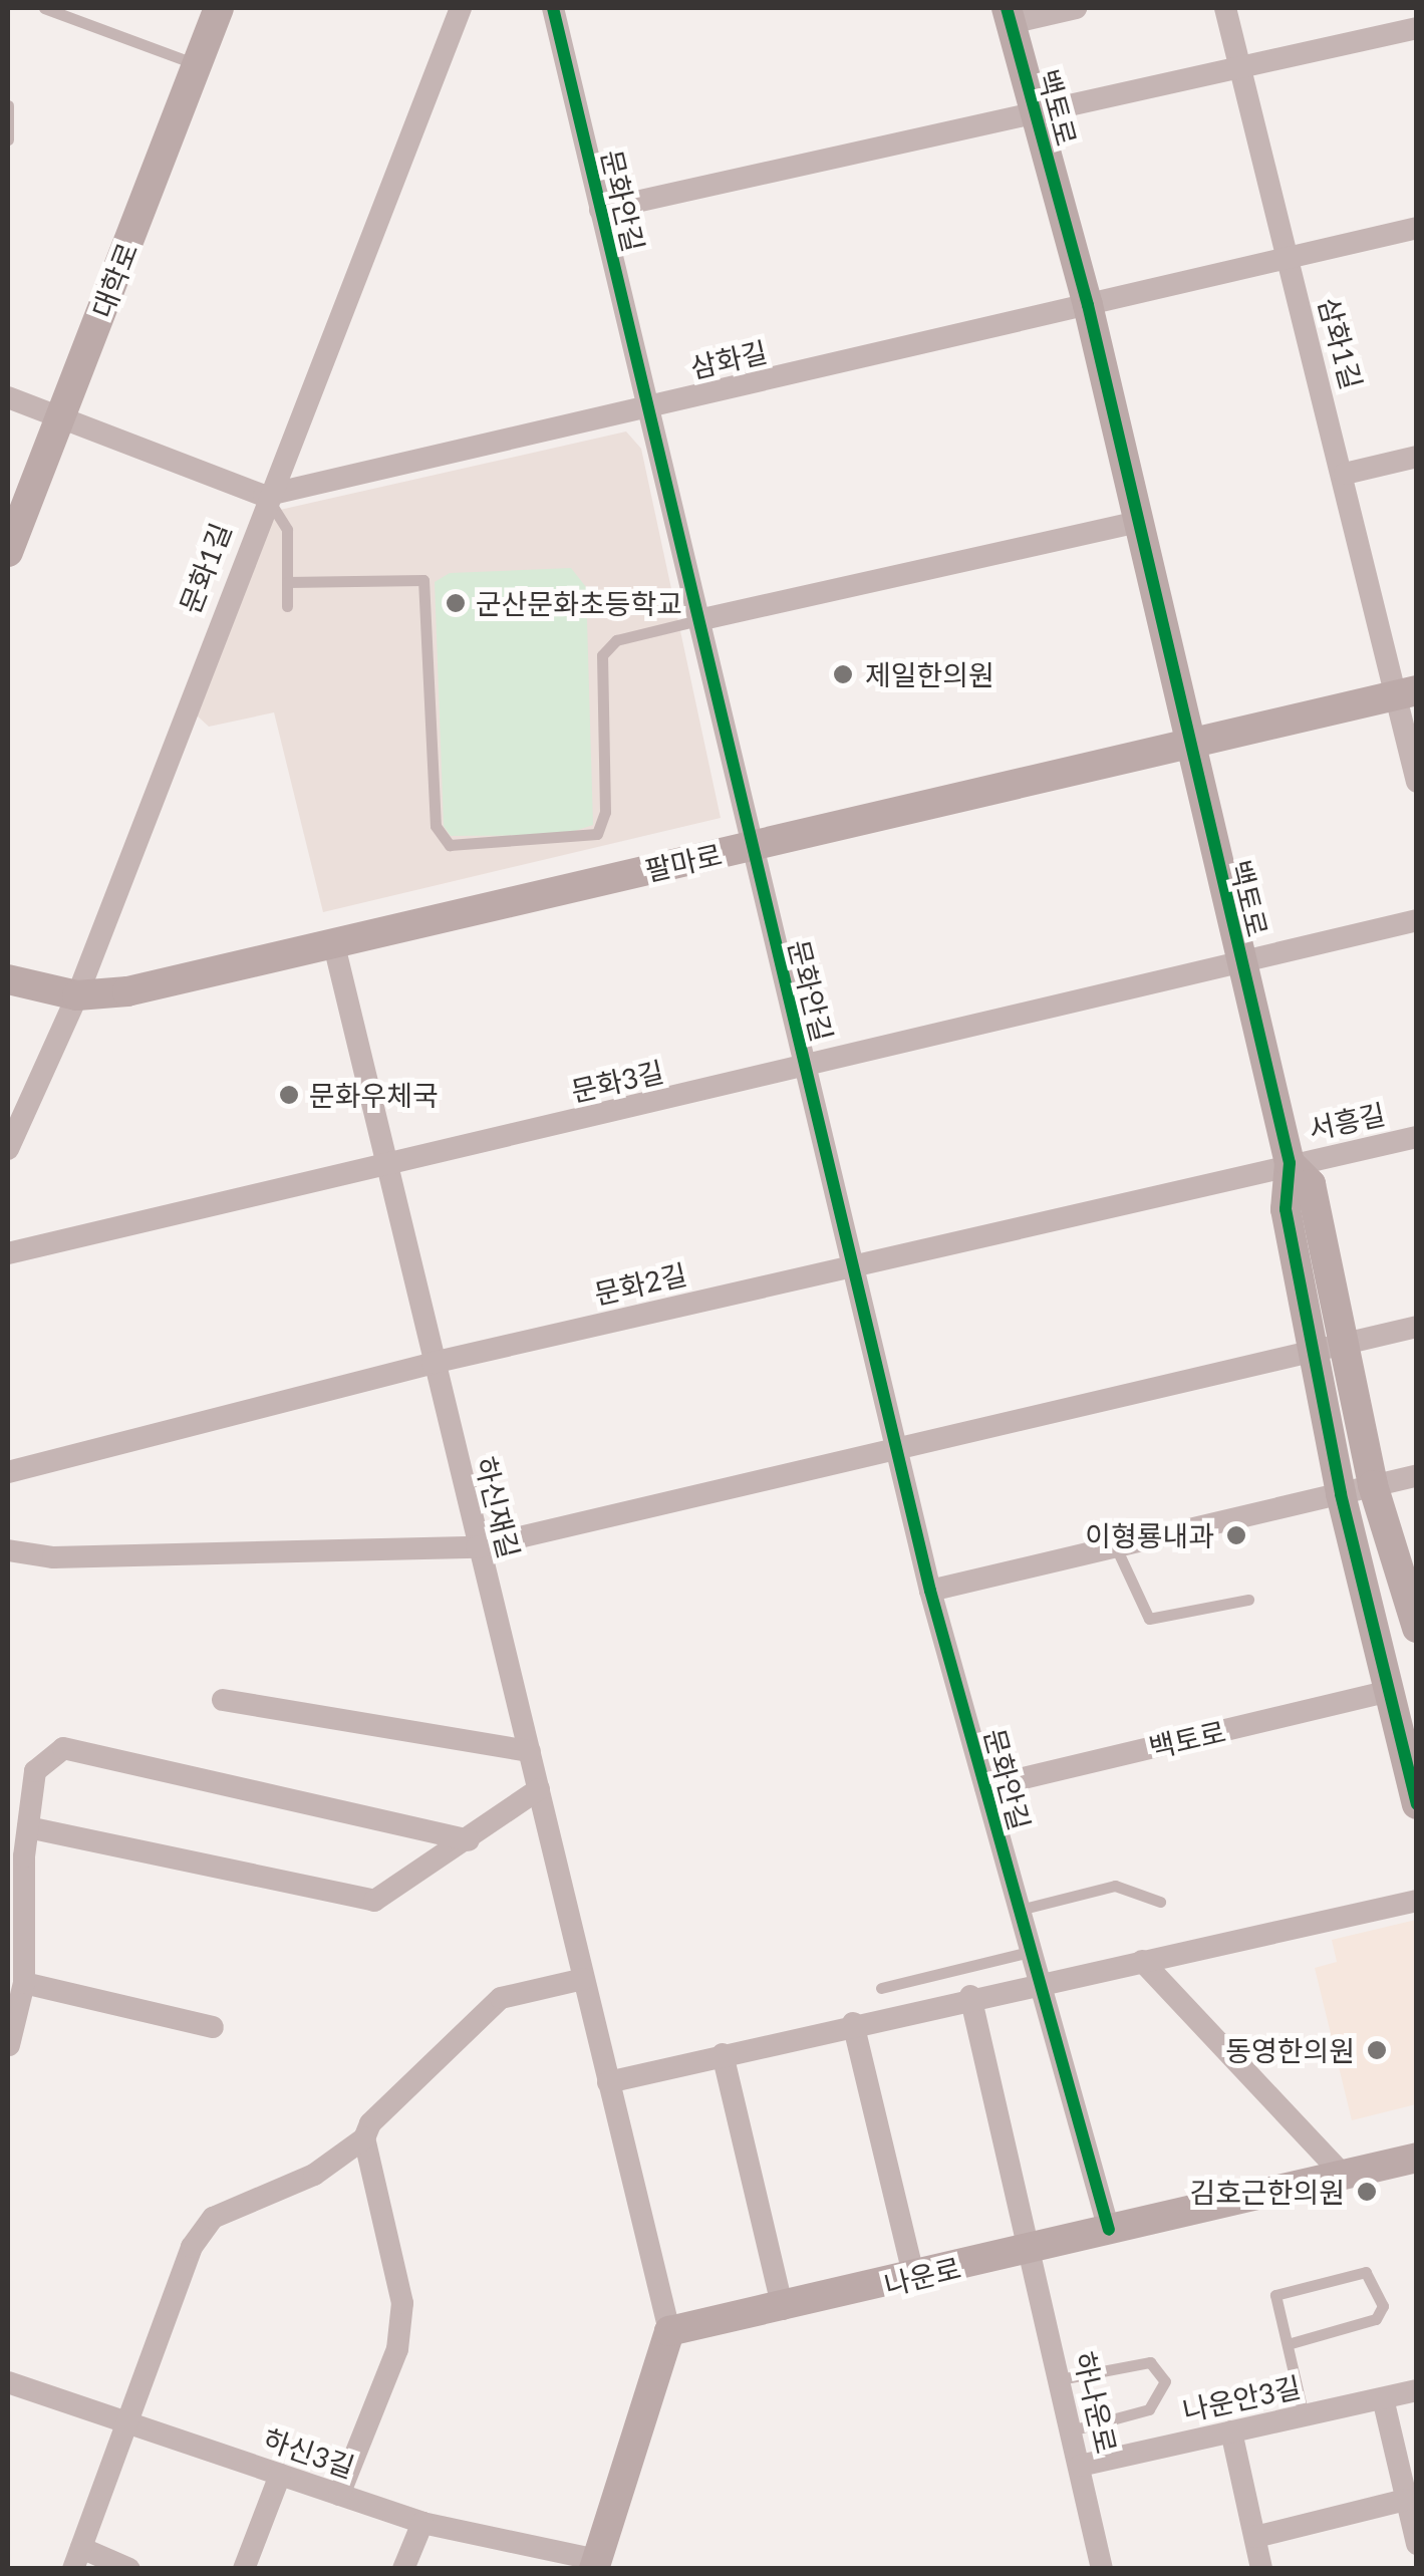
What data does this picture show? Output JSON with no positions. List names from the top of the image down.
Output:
{
  "streets": {
    "street": [
      "백토로",
      "문화안길",
      "대학로",
      "삼화1길",
      "삼화길",
      "문화1길",
      "팔마로",
      "문화3길",
      "서흥길",
      "문화2길",
      "하신재길",
      "나운로",
      "나운안3길",
      "하나운로",
      "하신3길"
    ]
  },
  "crossings": [
    ["백토로", "문화안길"],
    ["백토로", "삼화길"],
    ["백토로", "팔마로"],
    ["백토로", "문화3길"],
    ["백토로", "서흥길"],
    ["백토로", "문화2길"],
    ["문화안길", "삼화길"],
    ["문화안길", "팔마로"],
    ["문화안길", "문화3길"],
    ["문화안길", "문화2길"],
    ["문화안길", "나운로"],
    ["삼화1길", "삼화길"],
    ["삼화1길", "팔마로"],
    ["삼화길", "문화1길"],
    ["문화1길", "팔마로"],
    ["팔마로", "하신재길"],
    ["문화3길", "하신재길"],
    ["서흥길", "문화2길"],
    ["문화2길", "하신재길"],
    ["하신재길", "나운로"],
    ["나운로", "하나운로"],
    ["나운안3길", "하나운로"]
  ],
  "places": [
    "군산문화초등학교",
    "제일한의원",
    "문화우체국",
    "이형룡내과",
    "동영한의원",
    "김호근한의원"
  ]
}
